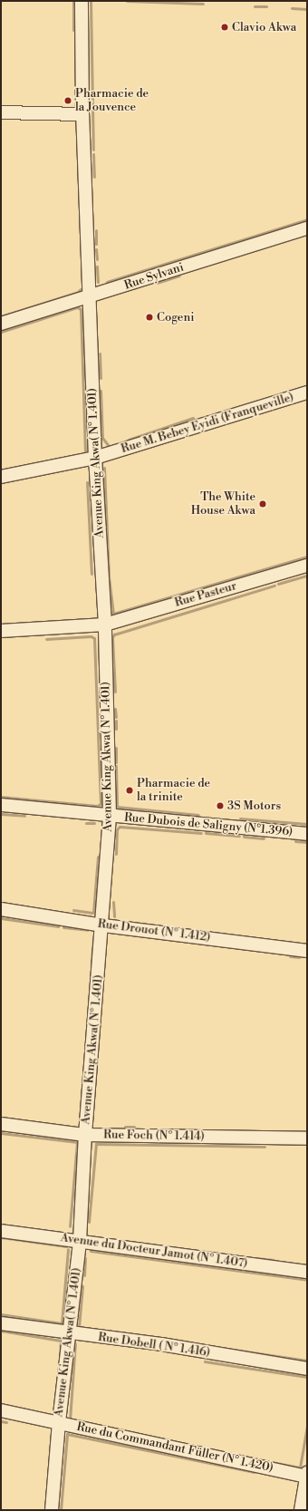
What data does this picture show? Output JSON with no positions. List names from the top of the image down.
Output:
{
  "streets": {
    "street": [
      "Rue Sylvani",
      "Rue M. Bebey Eyidi (Franqueville)",
      "Avenue King Akwa( N° 1.401)",
      "Rue Pasteur",
      "Rue Dubois de Saligny (N°1.396)",
      "Rue Drouot (N° 1.412)",
      "Rue Foch (N° 1.414)",
      "Avenue du Docteur Jamot (N° 1.407)",
      "Rue Dobell ( N° 1.416)",
      "Rue du Commandant Füller (N° 1.420)"
    ]
  },
  "crossings": [
    ["Rue Sylvani", "Avenue King Akwa( N° 1.401)"],
    ["Rue M. Bebey Eyidi (Franqueville)", "Avenue King Akwa( N° 1.401)"],
    ["Avenue King Akwa( N° 1.401)", "Rue Pasteur"],
    ["Avenue King Akwa( N° 1.401)", "Rue Dubois de Saligny (N°1.396)"],
    ["Avenue King Akwa( N° 1.401)", "Rue Drouot (N° 1.412)"],
    ["Avenue King Akwa( N° 1.401)", "Rue Foch (N° 1.414)"],
    ["Avenue King Akwa( N° 1.401)", "Avenue du Docteur Jamot (N° 1.407)"],
    ["Avenue King Akwa( N° 1.401)", "Rue Dobell ( N° 1.416)"],
    ["Avenue King Akwa( N° 1.401)", "Rue du Commandant Füller (N° 1.420)"]
  ],
  "places": [
    "Clavio Akwa",
    "Pharmacie de la Jouvence",
    "Cogeni",
    "The White House Akwa",
    "Pharmacie de la trinite",
    "3S Motors"
  ]
}
